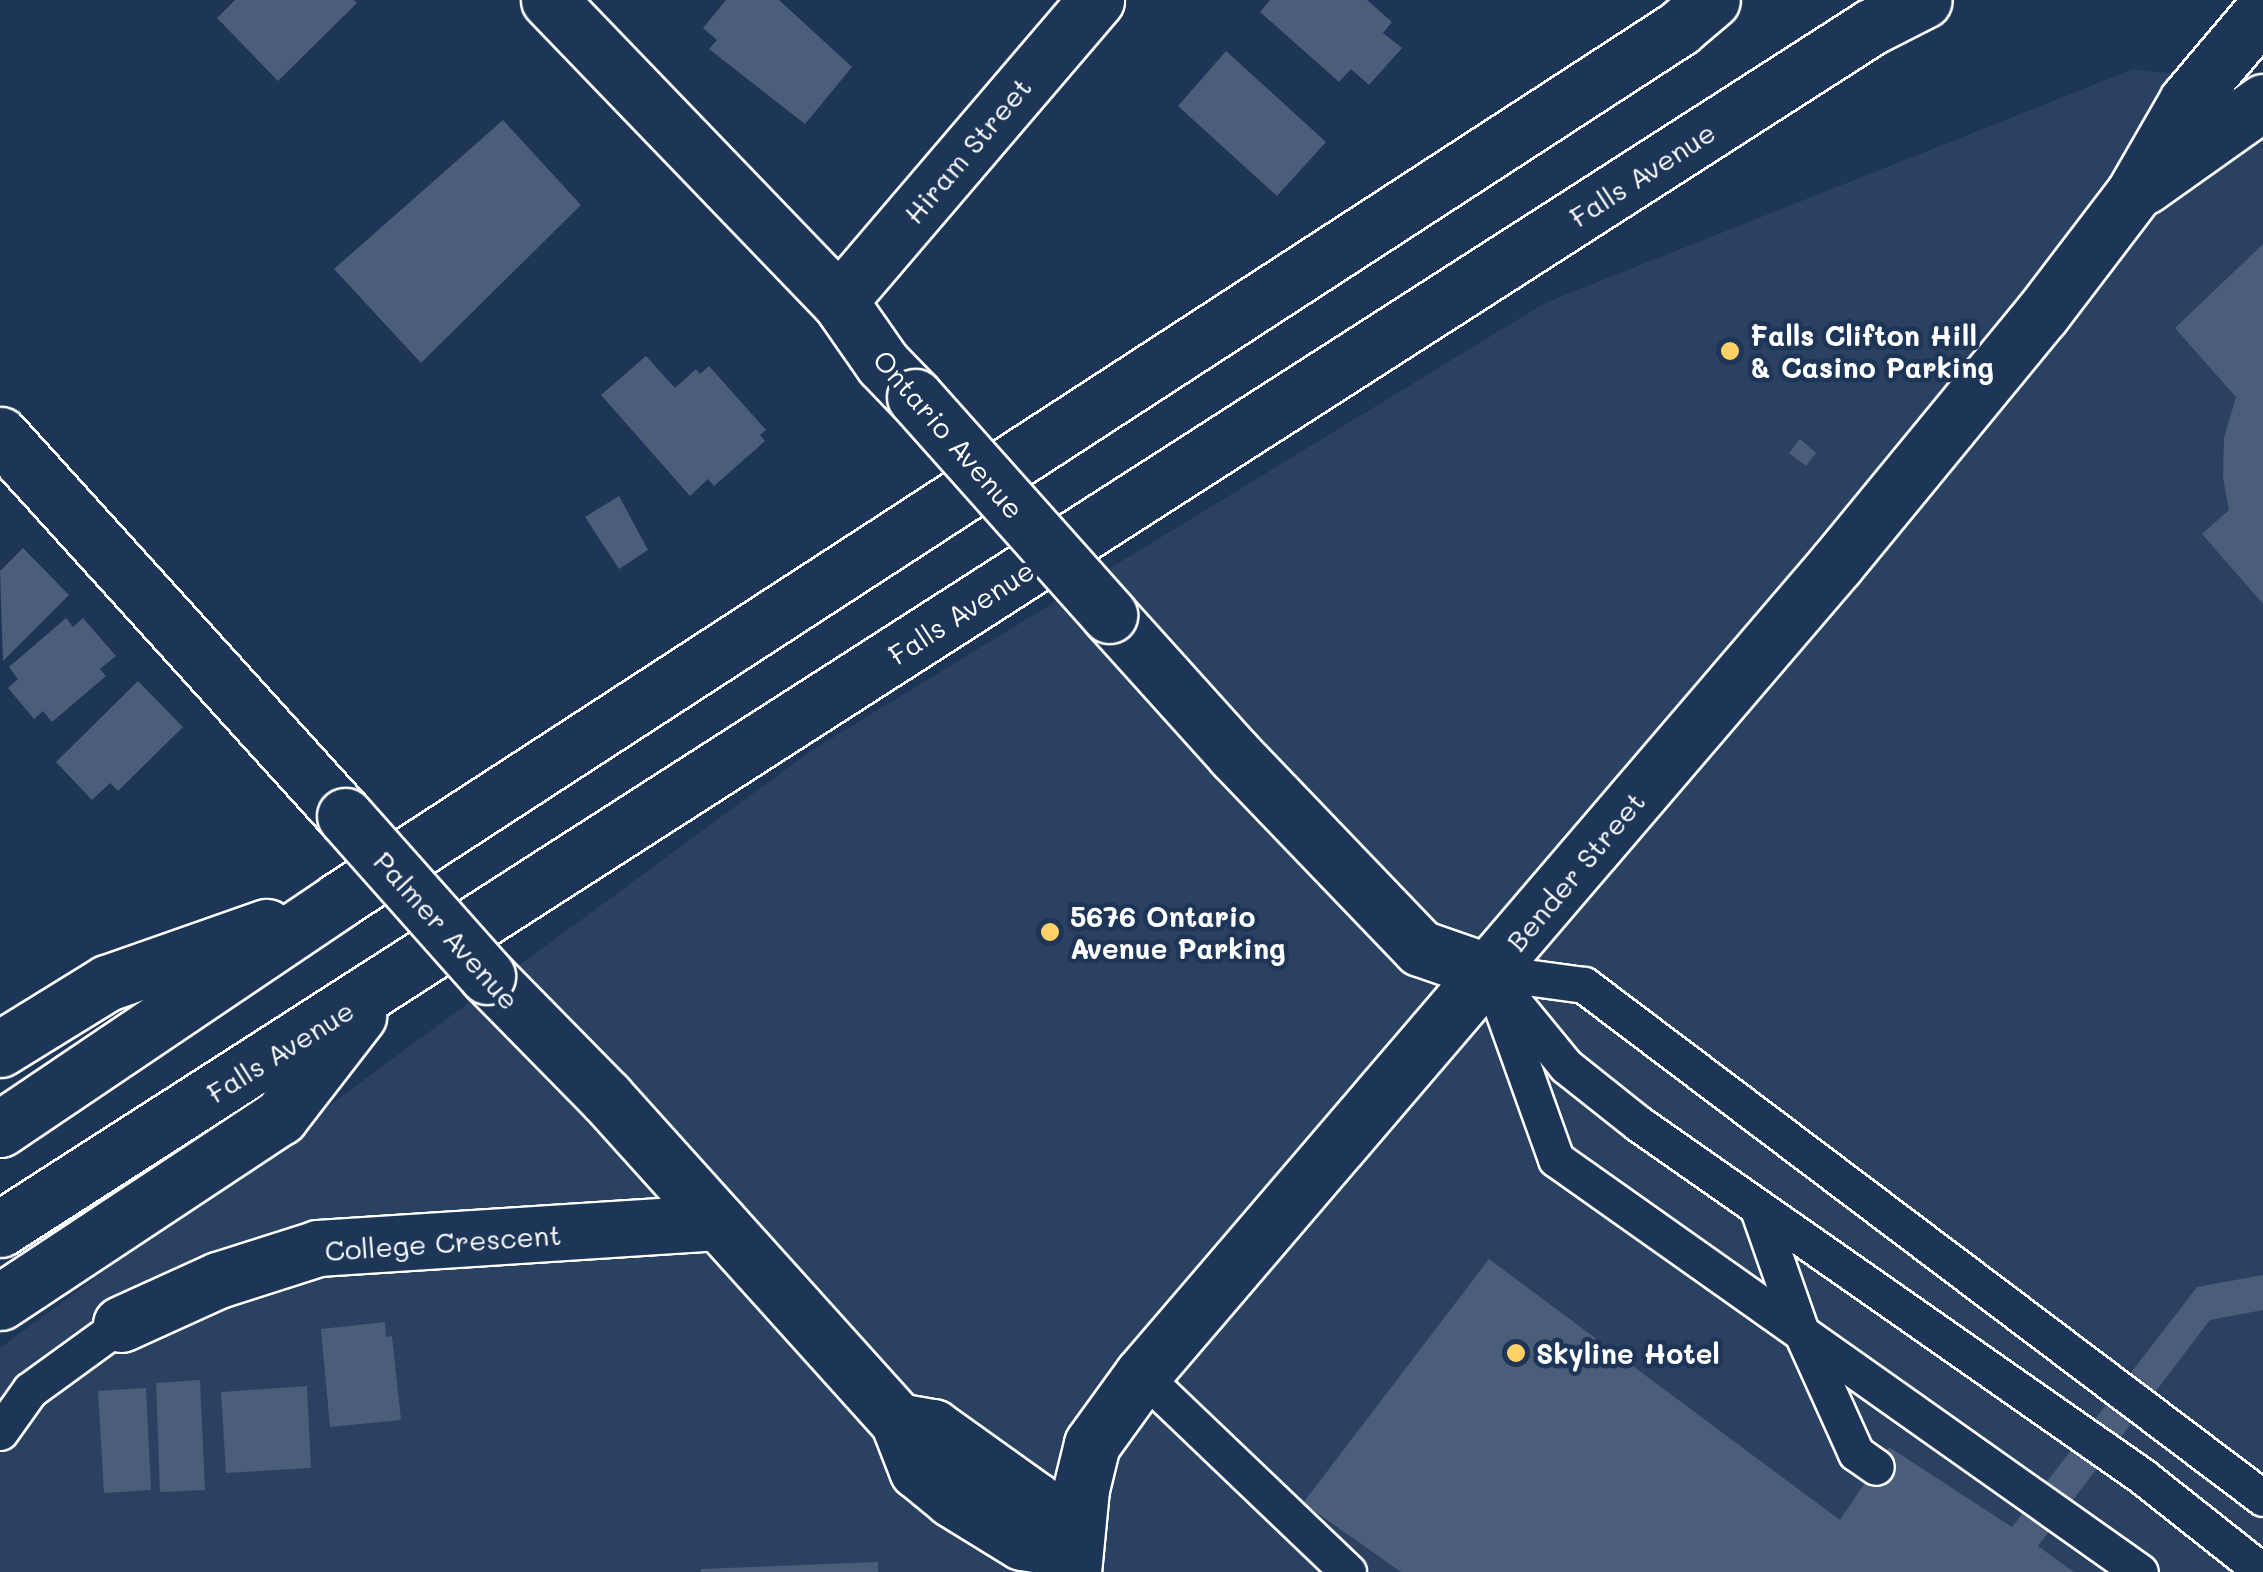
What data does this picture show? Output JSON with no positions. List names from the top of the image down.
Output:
{
  "streets": {
    "main road": [
      "Hiram Street",
      "Falls Avenue",
      "Ontario Avenue",
      "Bender Street",
      "Palmer Avenue",
      "College Crescent"
    ]
  },
  "crossings": [
    ["Hiram Street", "Ontario Avenue"],
    ["Ontario Avenue", "Bender Street"],
    ["Bender Street", "Palmer Avenue"],
    ["Palmer Avenue", "College Crescent"]
  ],
  "places": ["Falls Clifton Hill & Casino Parking", "5676 Ontario Avenue Parking", "Skyline Hotel"]
}
